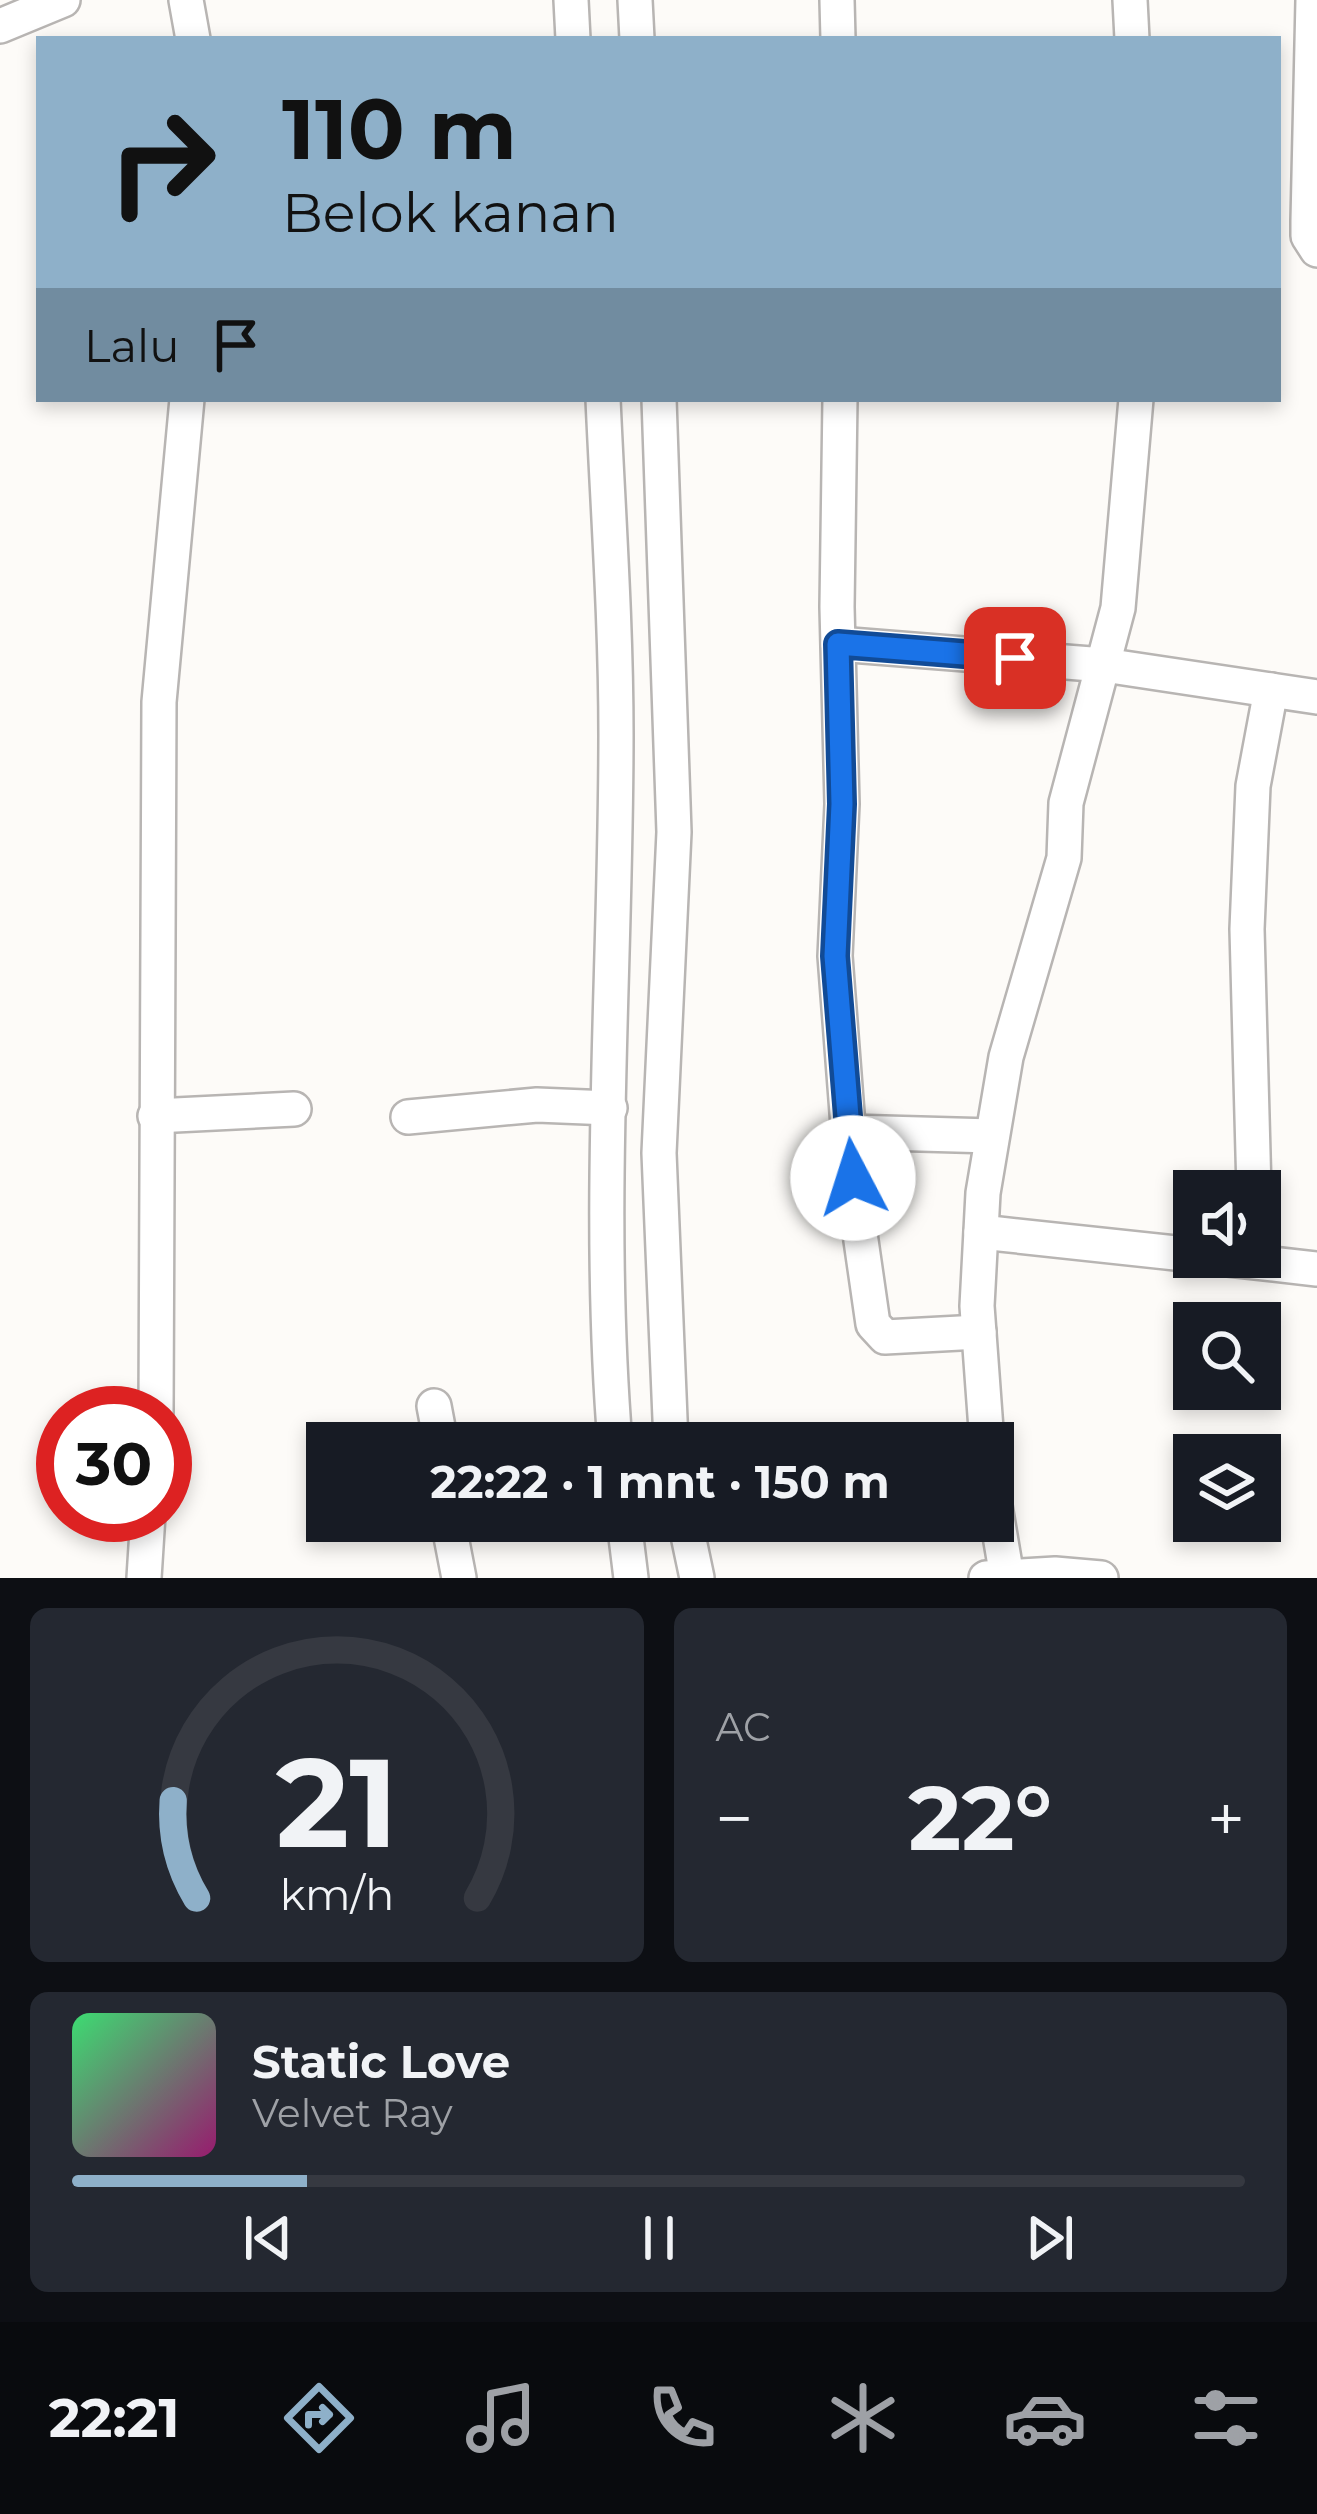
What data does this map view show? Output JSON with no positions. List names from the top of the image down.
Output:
{
  "page": {
    "turn": ["110 m", "Belok kanan"],
    "then": "Lalu",
    "limit": "30",
    "trip": "22:22 · 1 mnt · 150 m",
    "tile": "AC",
    "heat": ["−", "22°", "+"],
    "song": ["Static Love", "Velvet Ray"],
    "tabs": "22:21",
    "gauge": ["21", "km/h"]
  }
}
